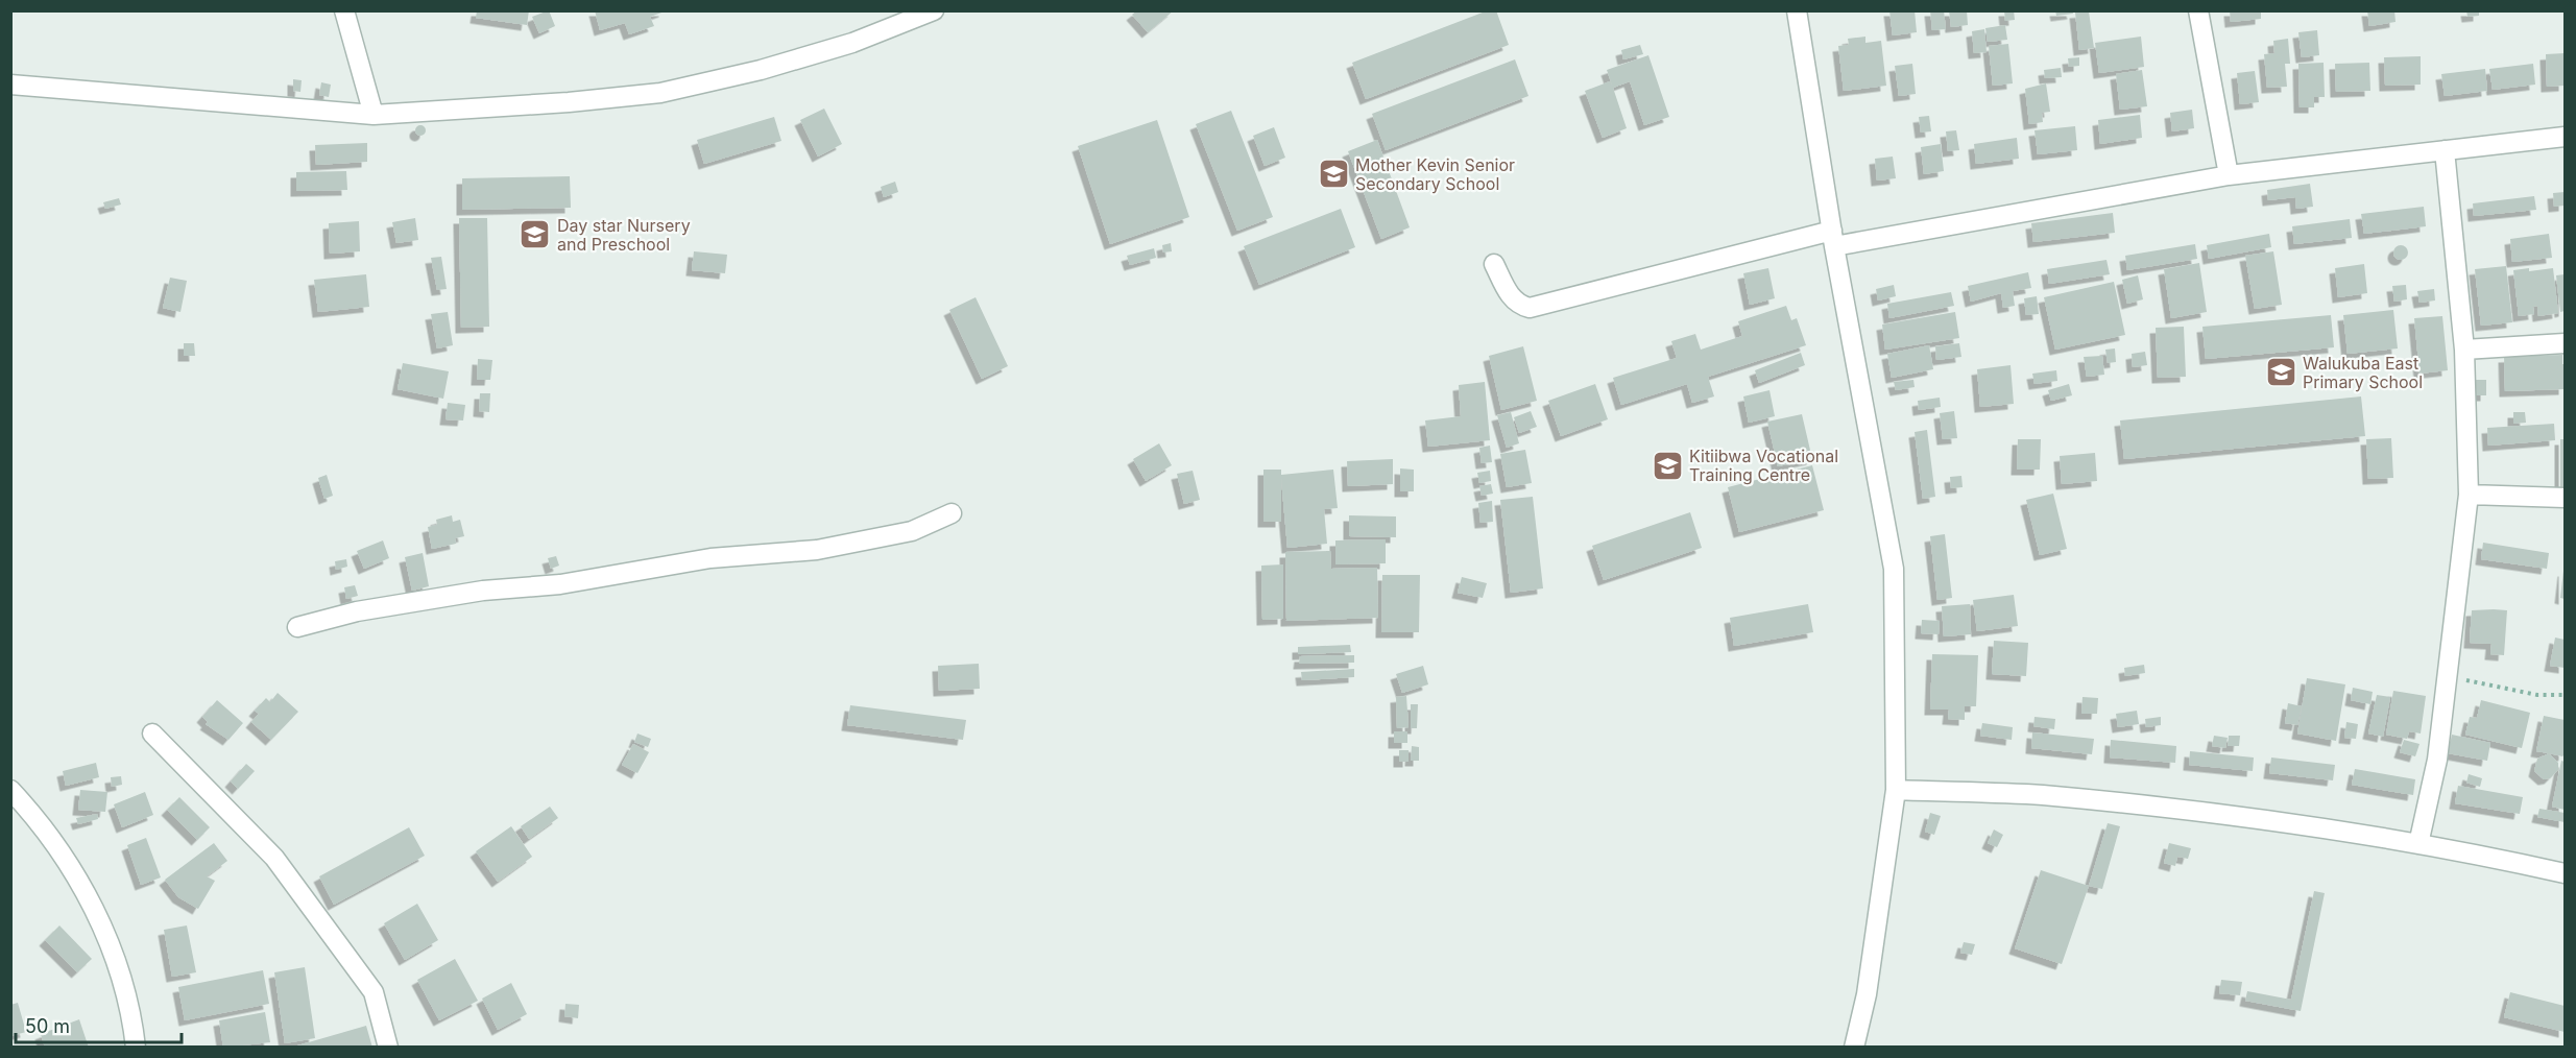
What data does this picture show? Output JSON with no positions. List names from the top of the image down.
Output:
{
  "places": {
    "school or university": [
      "Mother Kevin Senior Secondary School",
      "Day star Nursery and Preschool",
      "Walukuba East Primary School",
      "Kitiibwa Vocational Training Centre"
    ]
  },
  "scale_bar": "50 m"
}
